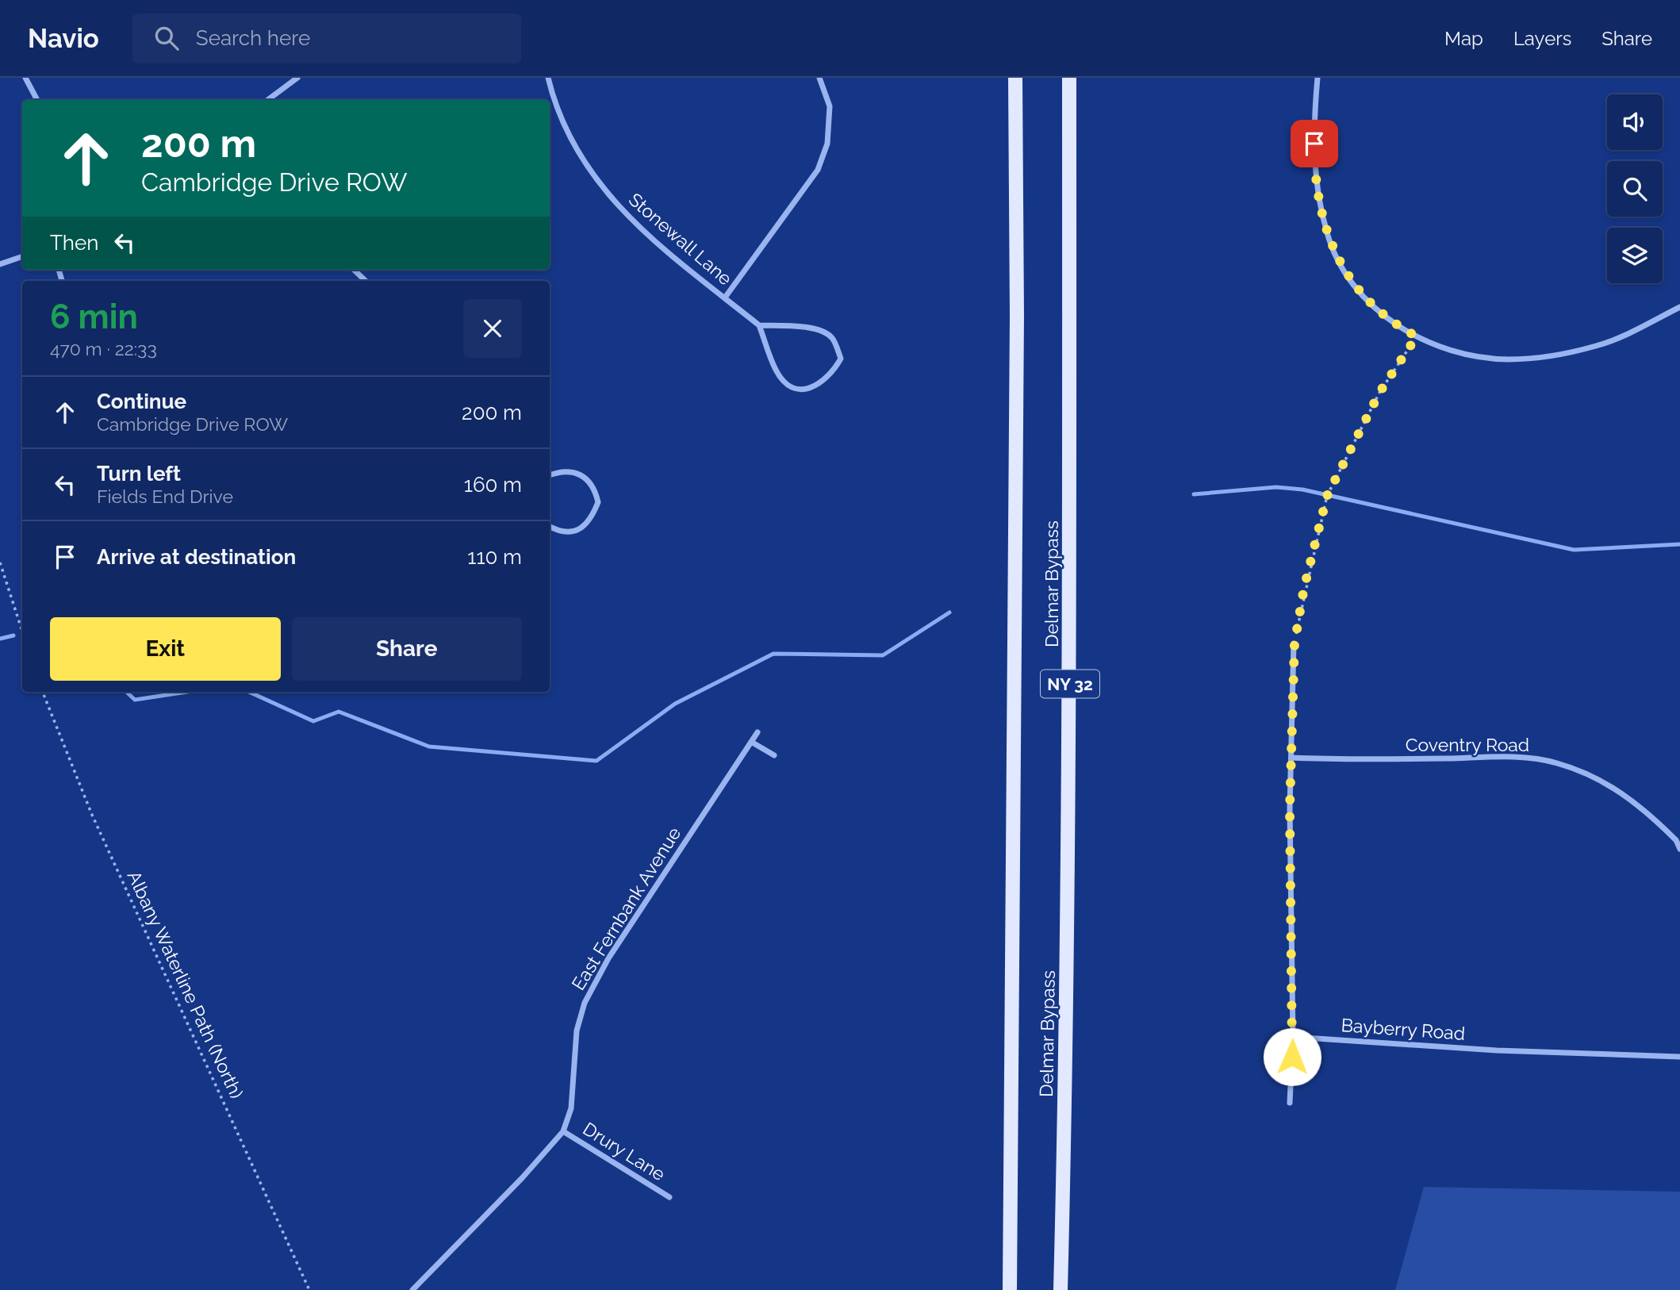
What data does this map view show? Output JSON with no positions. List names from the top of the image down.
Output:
{
  "streets": {
    "main road": ["Delmar Bypass", "NY 32"],
    "street": [
      "Stonewall Lane",
      "Coventry Road",
      "East Fernbank Avenue",
      "Bayberry Road",
      "Drury Lane"
    ],
    "path": ["Albany Waterline Path (North)"]
  },
  "crossings": [
    ["East Fernbank Avenue", "Drury Lane"]
  ],
  "page": {
    "header": "Navio",
    "search": "Search here",
    "nav": ["Map", "Layers", "Share"],
    "turn": ["200 m", "Cambridge Drive ROW"],
    "then": "Then",
    "heading": ["6 min", "470 m · 22:33"],
    "list": [
      {
        "name": "Continue",
        "note": "Cambridge Drive ROW",
        "value": "200 m"
      },
      {
        "name": "Turn left",
        "note": "Fields End Drive",
        "value": "160 m"
      },
      {
        "name": "Arrive at destination",
        "value": "110 m"
      }
    ],
    "buttons": ["Exit", "Share"]
  }
}
